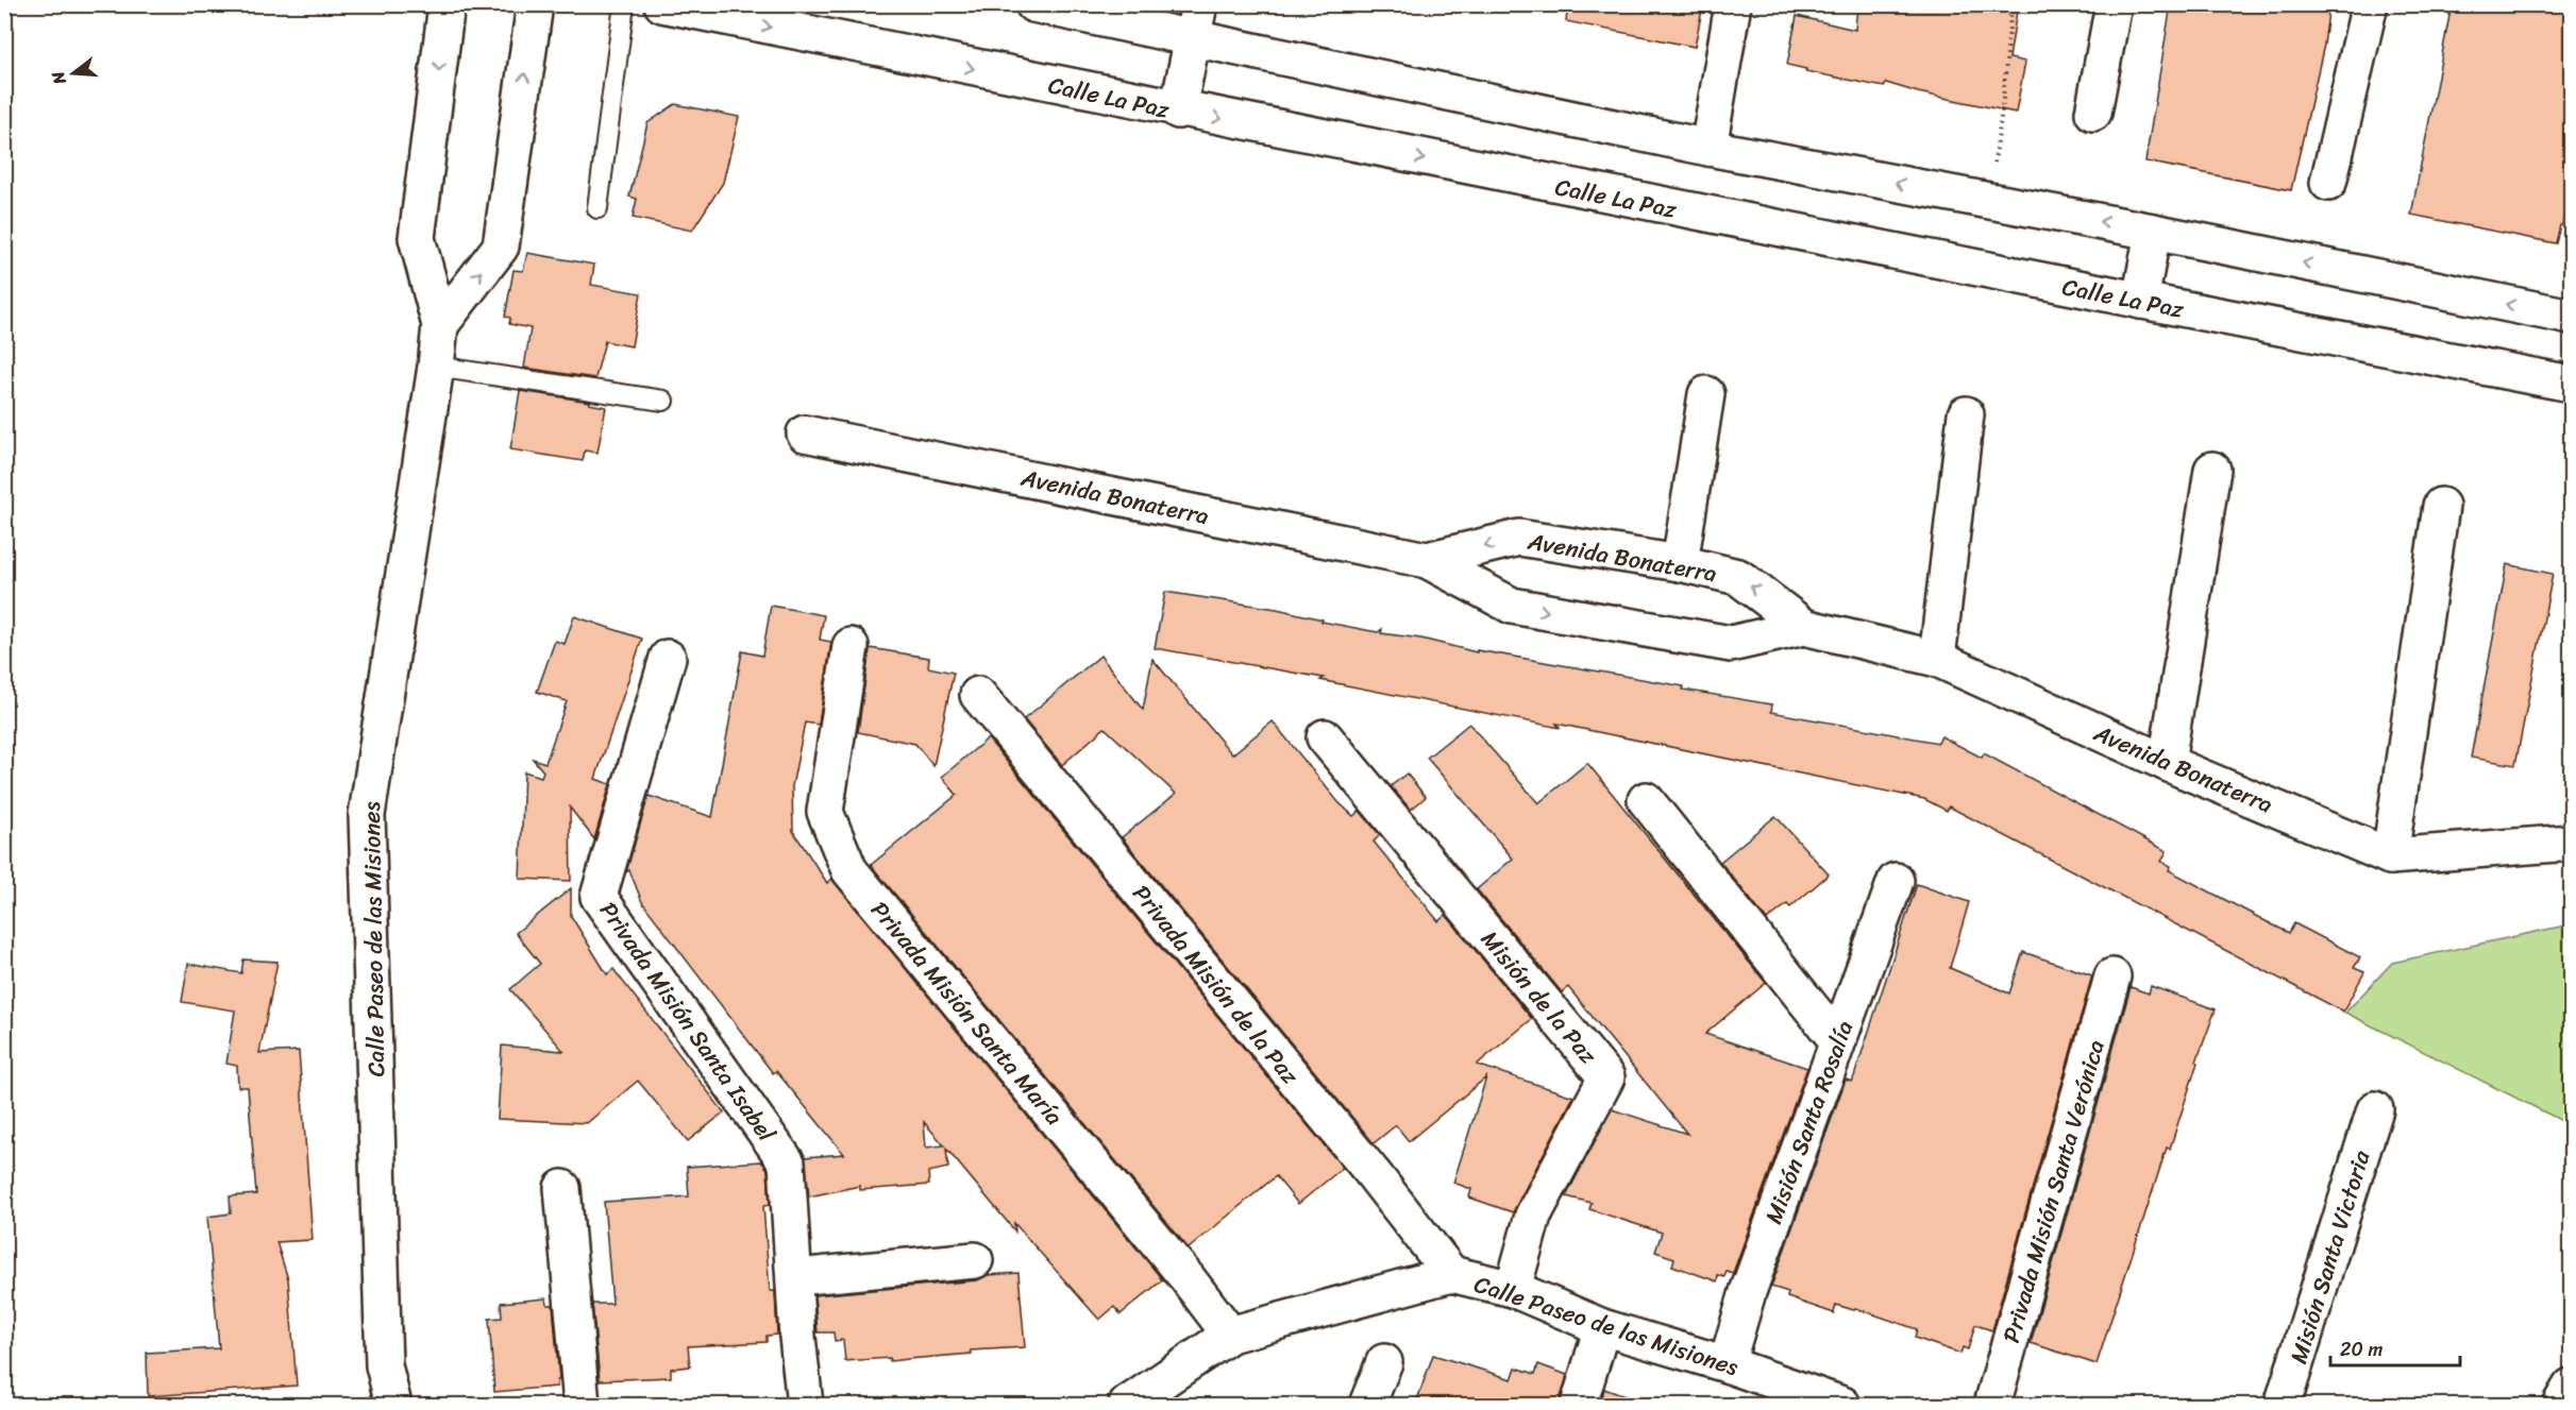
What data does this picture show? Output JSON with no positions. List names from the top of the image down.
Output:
{
  "streets": {
    "street": [
      "Calle La Paz",
      "Avenida Bonaterra",
      "Calle Paseo de las Misiones",
      "Privada Misión de la Paz",
      "Misión de la Paz",
      "Privada Misión Santa María",
      "Privada Misión Santa Isabel",
      "Misión Santa Rosalía",
      "Privada Misión Santa Verónica",
      "Misión Santa Victoria"
    ]
  },
  "crossings": [
    ["Calle Paseo de las Misiones", "Privada Misión de la Paz"],
    ["Calle Paseo de las Misiones", "Misión de la Paz"],
    ["Calle Paseo de las Misiones", "Privada Misión Santa María"],
    ["Calle Paseo de las Misiones", "Misión Santa Rosalía"]
  ],
  "scale_bar": "20 m",
  "north": "left"
}
